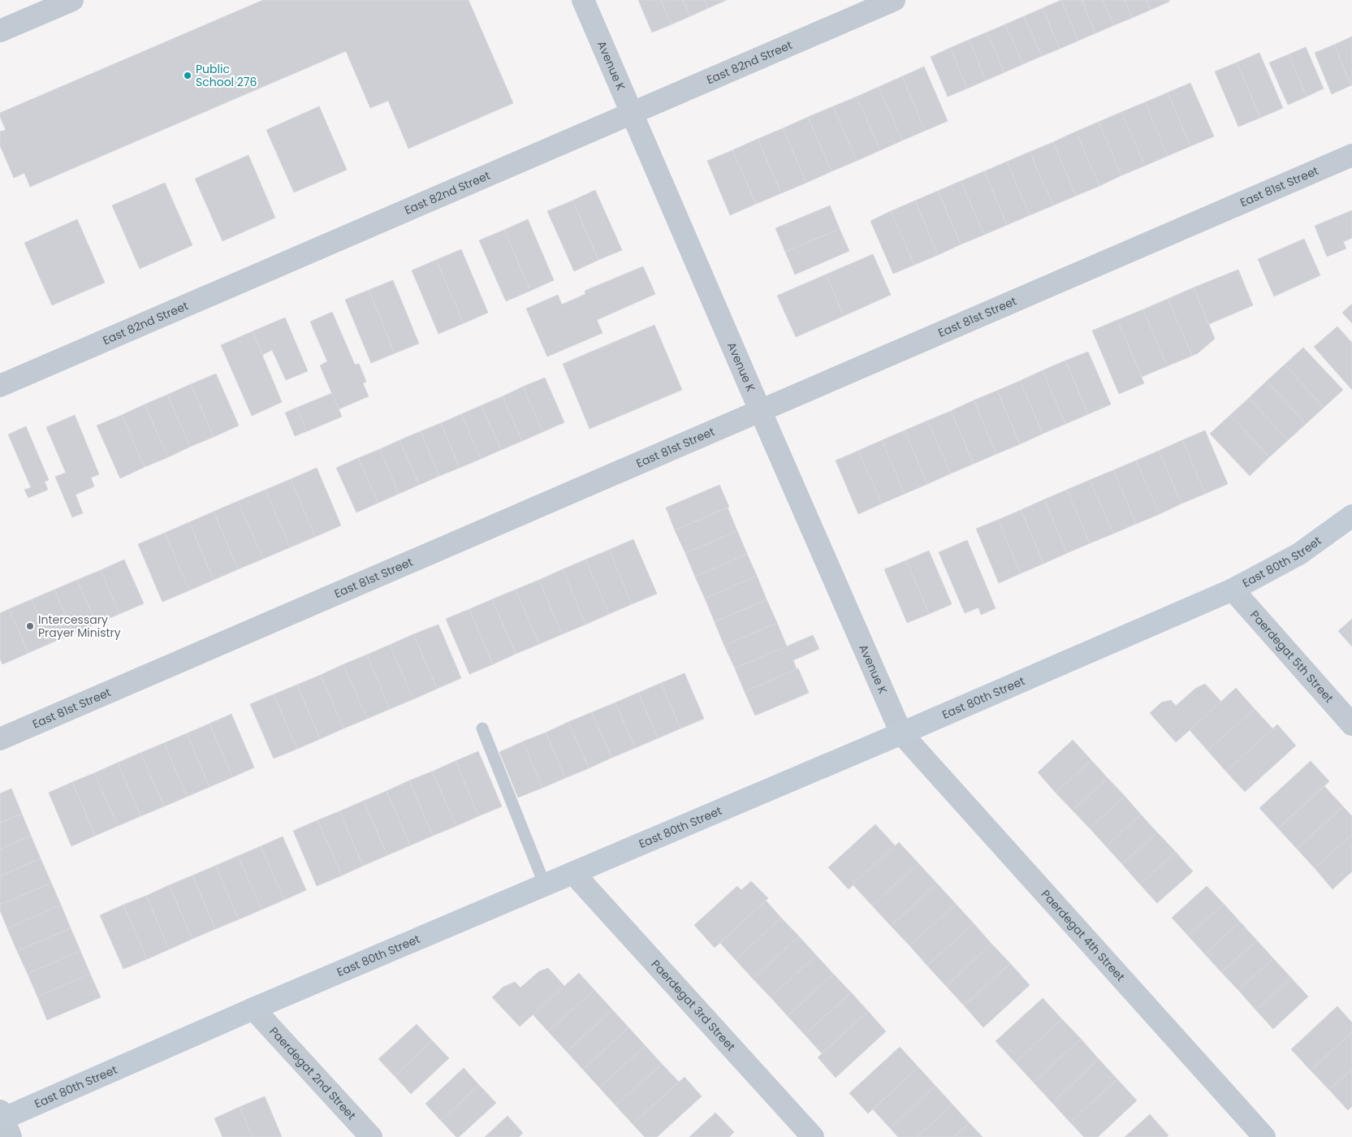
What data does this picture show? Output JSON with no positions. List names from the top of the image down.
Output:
{
  "streets": {
    "street": [
      "East 82nd Street",
      "Avenue K",
      "East 81st Street",
      "East 80th Street",
      "Paerdegat 5th Street",
      "Paerdegat 4th Street",
      "Paerdegat 3rd Street",
      "Paerdegat 2nd Street"
    ]
  },
  "crossings": [
    ["East 82nd Street", "Avenue K"],
    ["Avenue K", "East 81st Street"],
    ["Avenue K", "East 80th Street"],
    ["Avenue K", "Paerdegat 4th Street"],
    ["East 80th Street", "Paerdegat 5th Street"],
    ["East 80th Street", "Paerdegat 4th Street"],
    ["East 80th Street", "Paerdegat 3rd Street"],
    ["East 80th Street", "Paerdegat 2nd Street"]
  ],
  "places": ["Public School 276", "Intercessary Prayer Ministry"]
}
